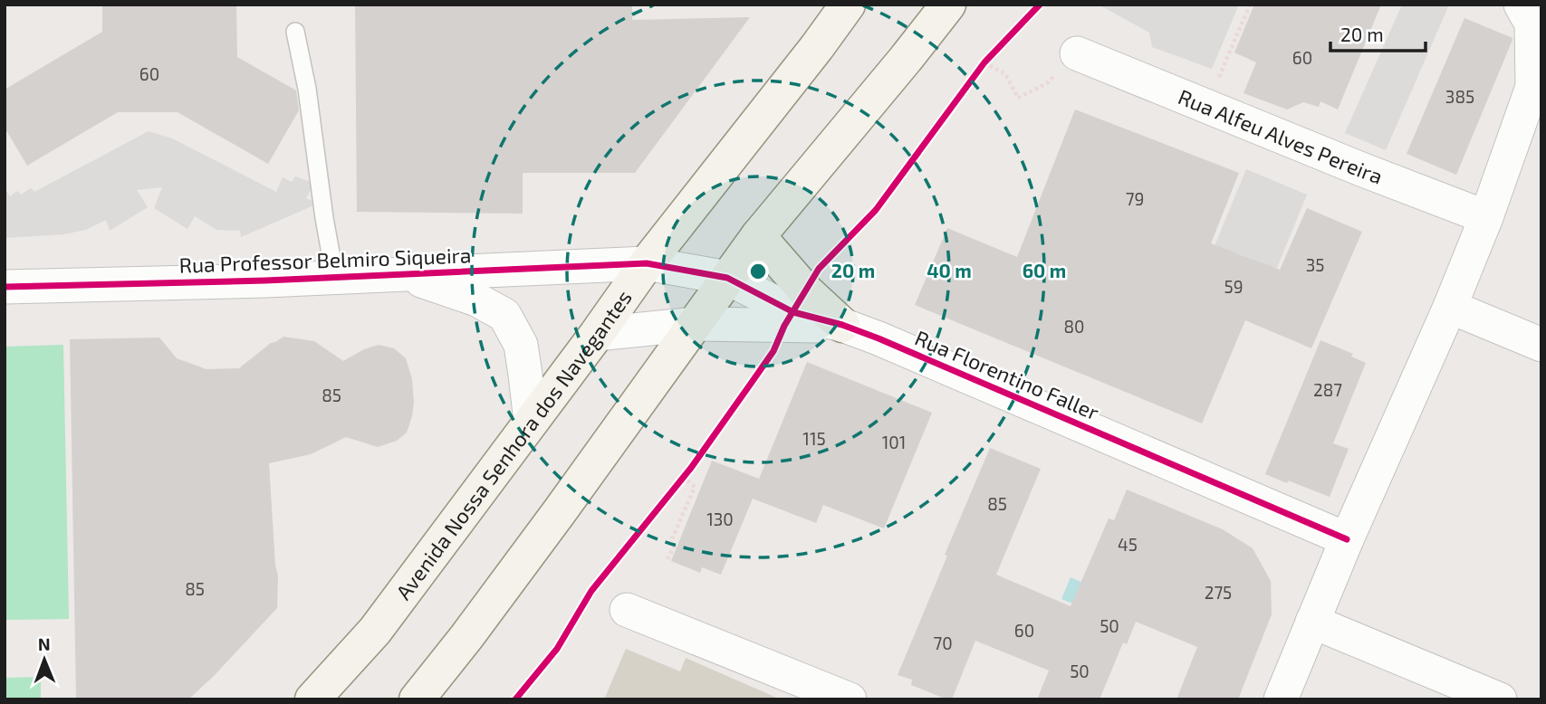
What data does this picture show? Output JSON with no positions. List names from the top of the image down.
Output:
{
  "streets": {
    "main road": ["Avenida Nossa Senhora dos Navegantes"],
    "street": ["Rua Alfeu Alves Pereira", "Rua Professor Belmiro Siqueira", "Rua Florentino Faller"]
  },
  "crossings": [
    ["Rua Professor Belmiro Siqueira", "Rua Florentino Faller"],
    ["Rua Professor Belmiro Siqueira", "Avenida Nossa Senhora dos Navegantes"],
    ["Rua Florentino Faller", "Avenida Nossa Senhora dos Navegantes"]
  ],
  "house_numbers": [
    "60",
    "60",
    "385",
    "79",
    "35",
    "59",
    "80",
    "287",
    "85",
    "115",
    "101",
    "85",
    "130",
    "45",
    "85",
    "275",
    "50",
    "60",
    "70",
    "50"
  ],
  "scale_bar": "20 m",
  "north": "top",
  "rings": ["20 m", "40 m", "60 m"]
}
